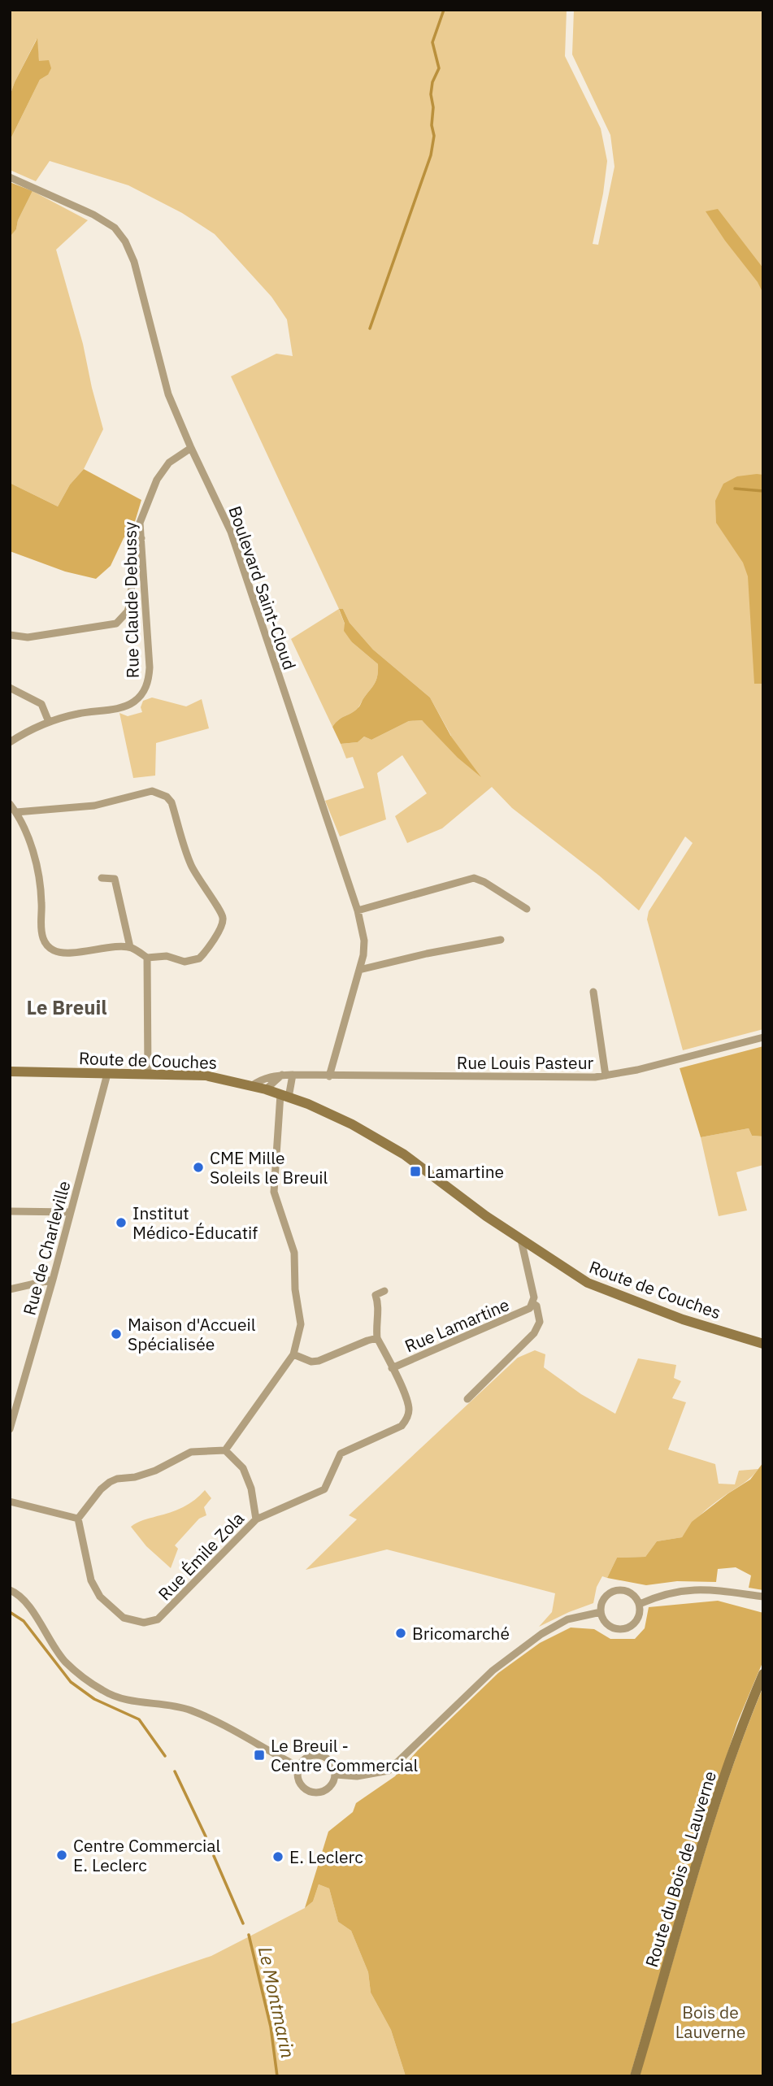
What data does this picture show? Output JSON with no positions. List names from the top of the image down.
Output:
{
  "streets": {
    "main road": ["Route de Couches", "Route du Bois de Lauverne"],
    "street": [
      "Boulevard Saint-Cloud",
      "Rue Claude Debussy",
      "Rue Louis Pasteur",
      "Rue de Charleville",
      "Rue Lamartine",
      "Rue Émile Zola"
    ]
  },
  "crossings": [
    ["Boulevard Saint-Cloud", "Rue Claude Debussy"],
    ["Boulevard Saint-Cloud", "Rue Louis Pasteur"],
    ["Route de Couches", "Rue Louis Pasteur"],
    ["Route de Couches", "Rue de Charleville"],
    ["Route de Couches", "Rue Lamartine"],
    ["Rue Lamartine", "Rue Émile Zola"]
  ],
  "districts": ["Le Breuil"],
  "water": ["Le Montmarin"],
  "parks": ["Bois de Lauverne"],
  "places": {
    "other": [
      "CME Mille Soleils le Breuil",
      "Institut Médico-Éducatif",
      "Maison d'Accueil Spécialisée",
      "Bricomarché",
      "Centre Commercial E. Leclerc",
      "E. Leclerc"
    ],
    "transit": ["Lamartine", "Le Breuil - Centre Commercial"]
  }
}
